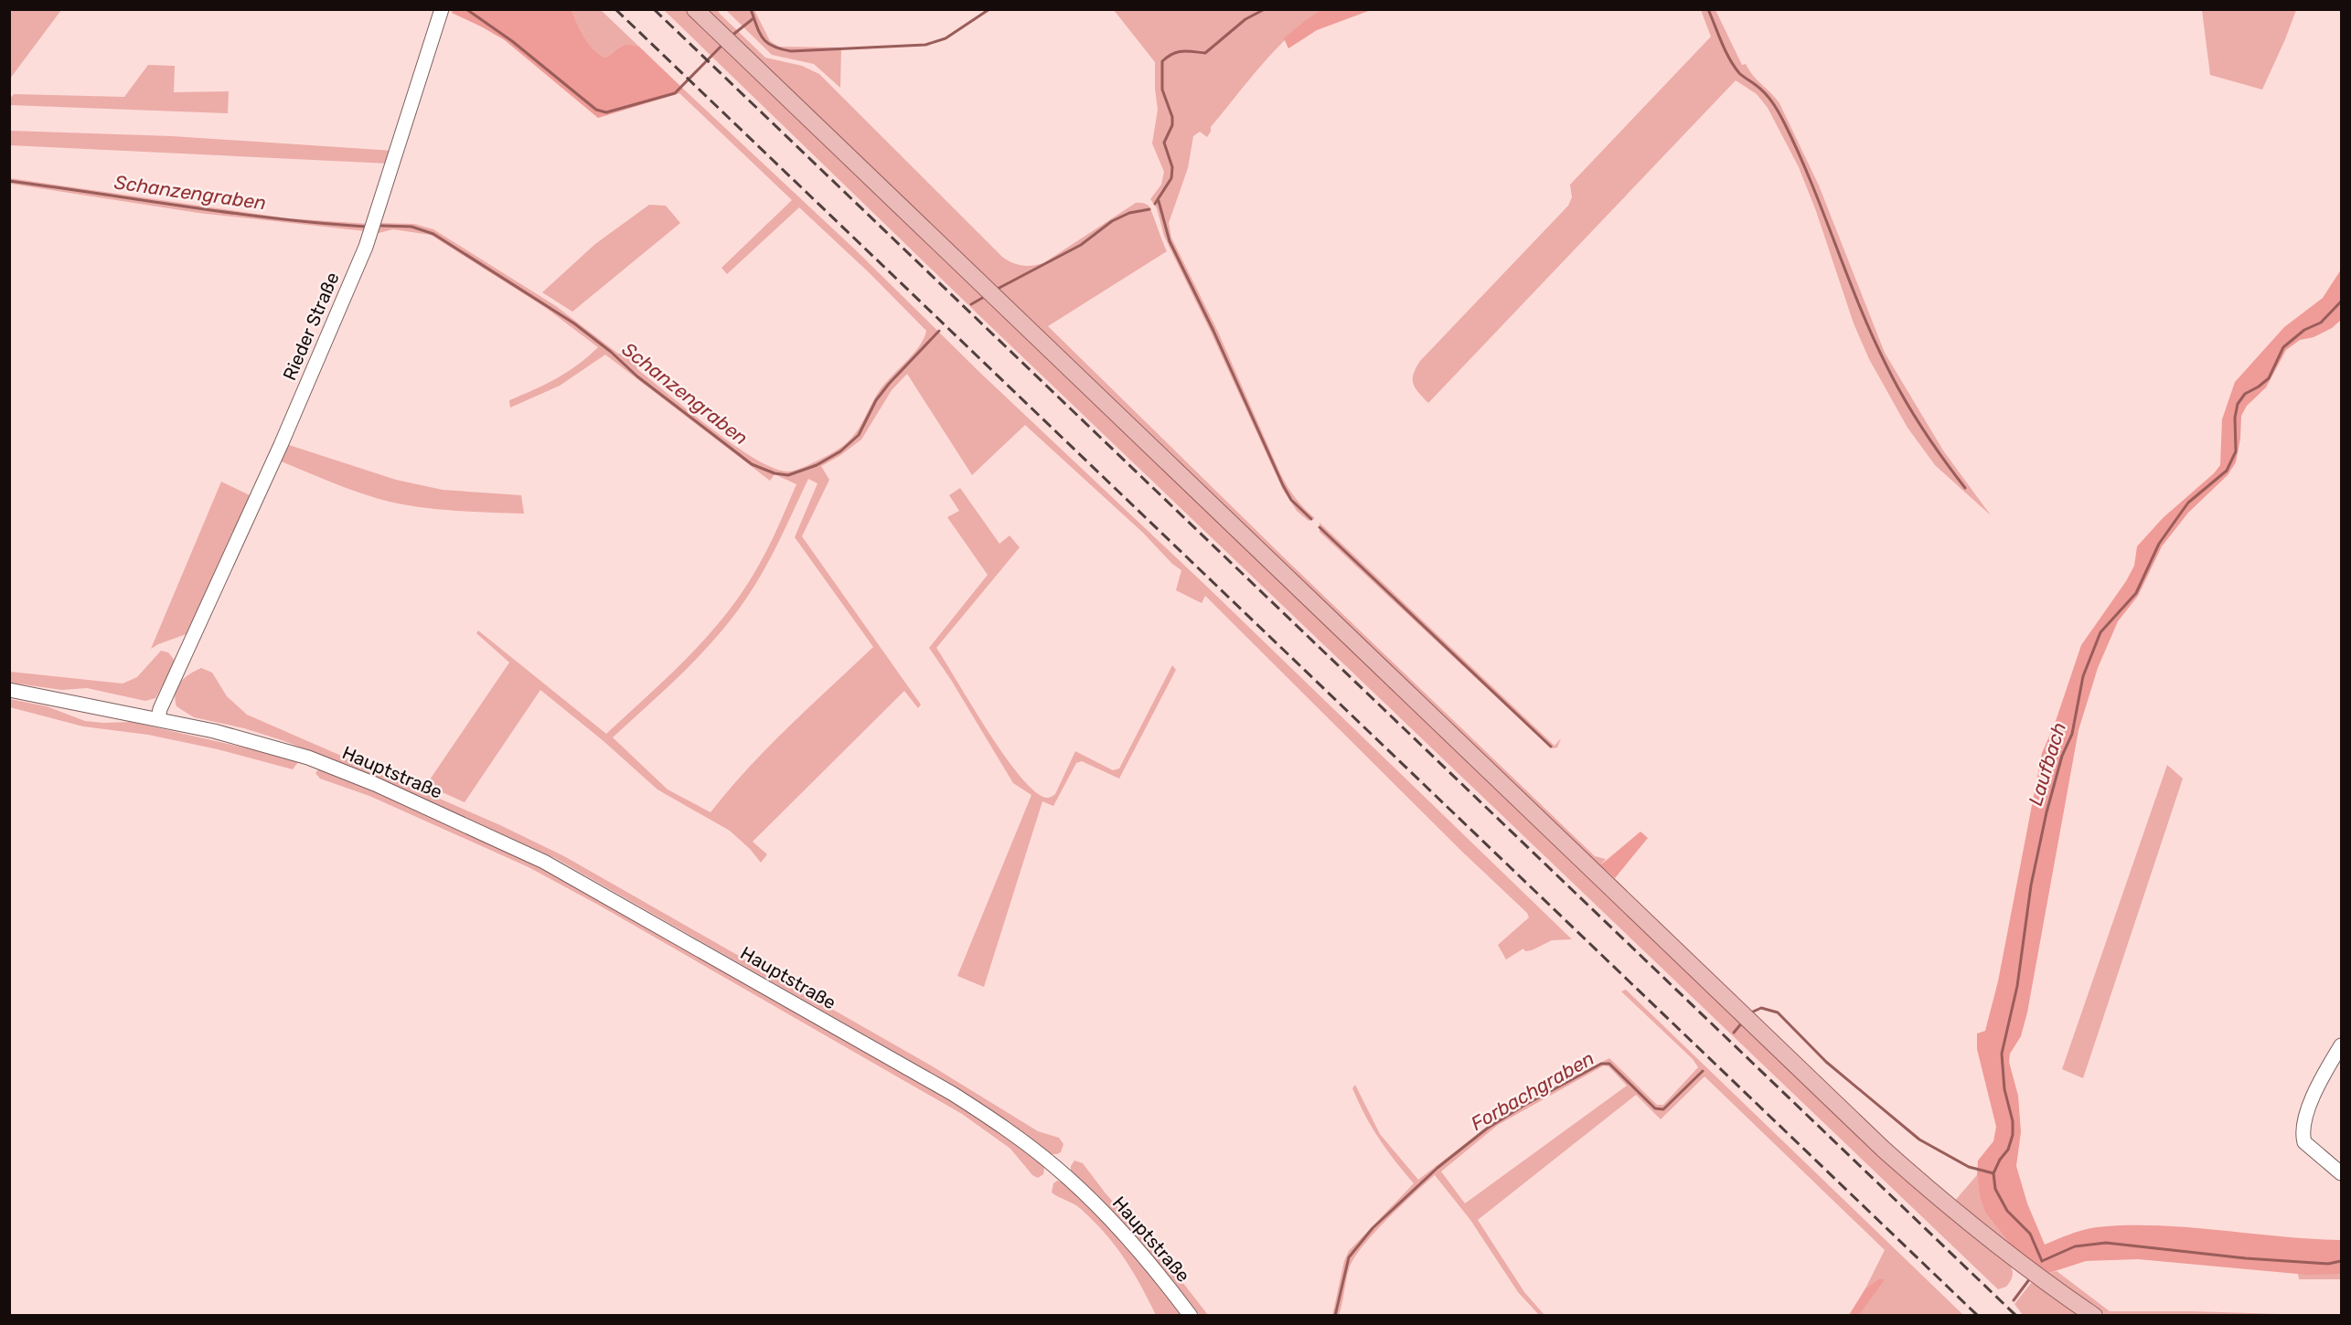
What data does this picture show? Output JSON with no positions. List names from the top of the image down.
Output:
{
  "streets": {
    "street": ["Rieder Straße", "Hauptstraße"]
  },
  "crossings": [
    ["Rieder Straße", "Hauptstraße"]
  ],
  "water": ["Schanzengraben", "Laufbach", "Forbachgraben"]
}
